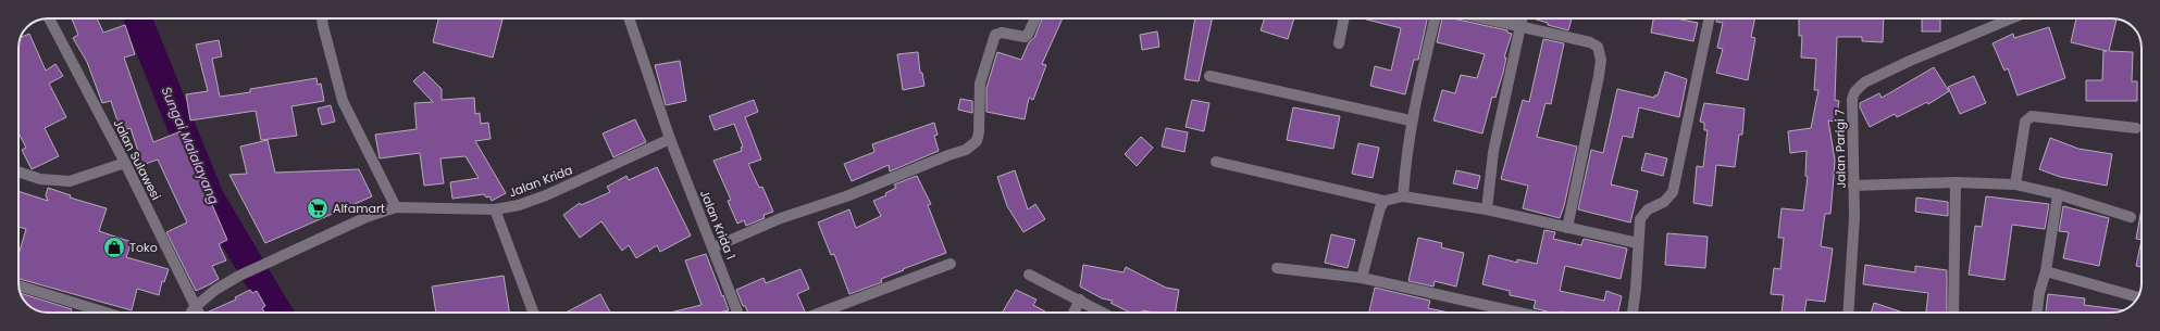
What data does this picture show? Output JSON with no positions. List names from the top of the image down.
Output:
{
  "streets": {
    "street": [
      "Jalan Parigi 7",
      "Jalan Sulawesi",
      "Jalan Krida",
      "Jalan Krida 1"
    ]
  },
  "crossings": [
    ["Jalan Sulawesi", "Jalan Krida"],
    ["Jalan Krida", "Jalan Krida 1"]
  ],
  "water": ["Sungai Malalayang"],
  "places": {
    "supermarket": ["Alfamart"],
    "shop": ["Toko"]
  }
}
